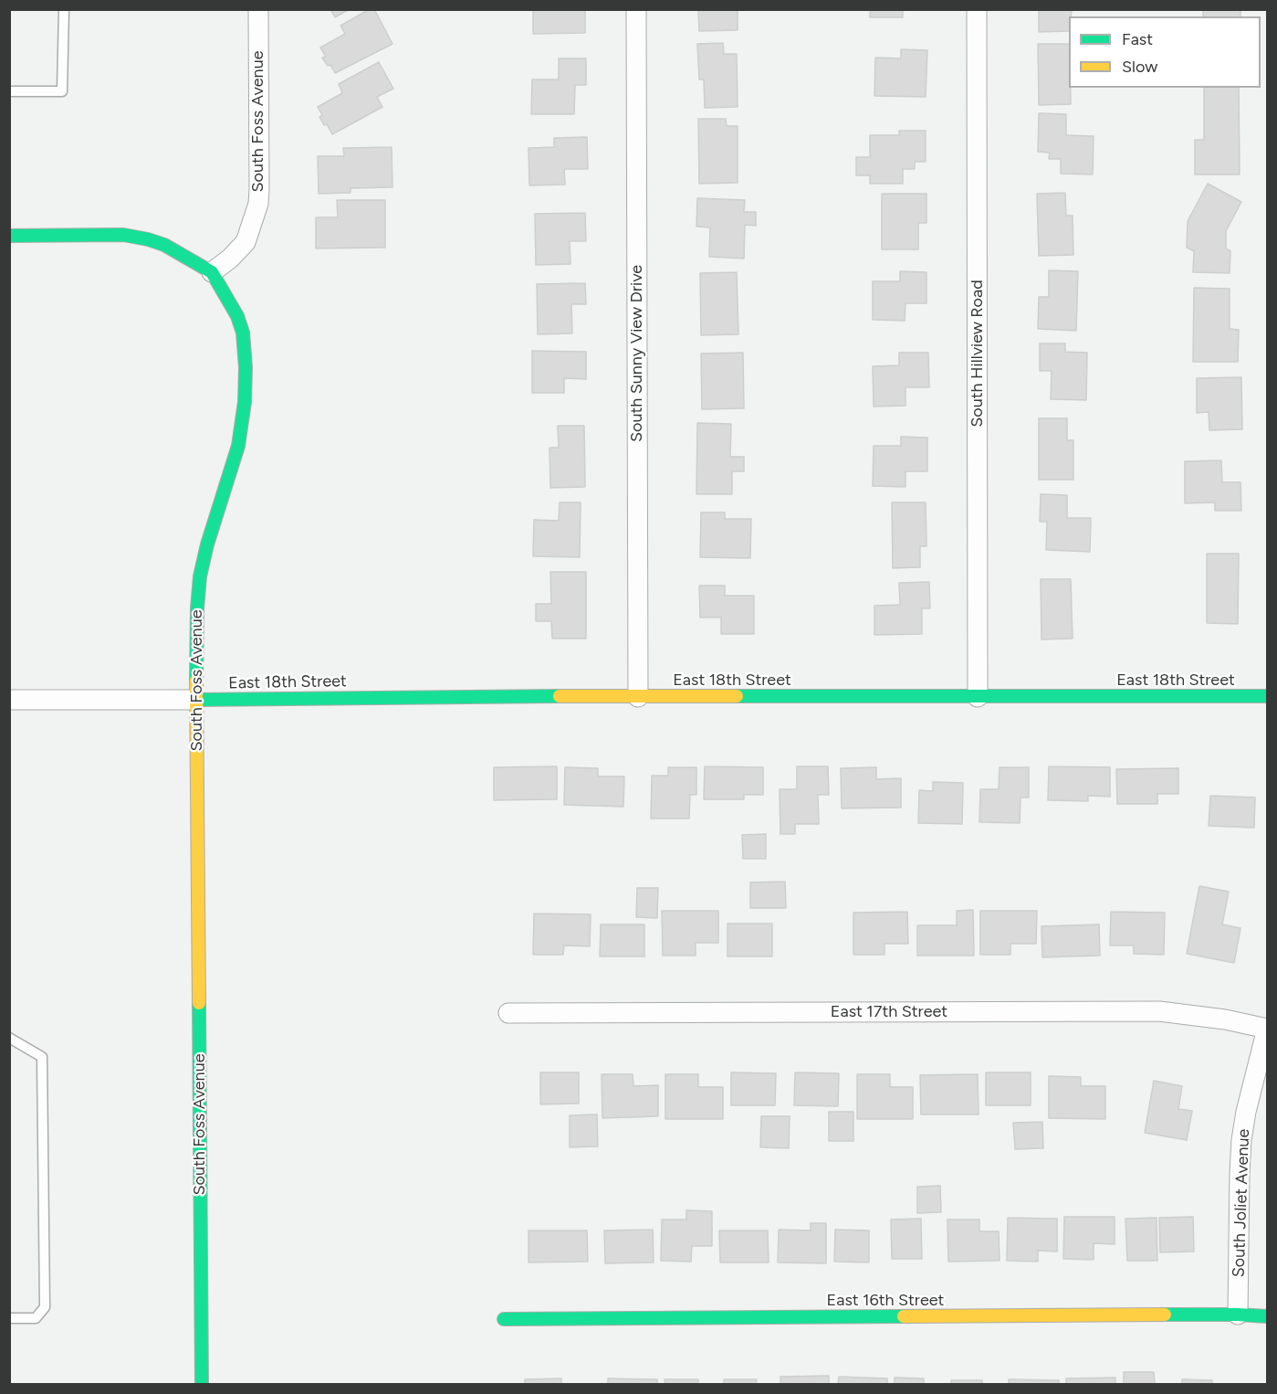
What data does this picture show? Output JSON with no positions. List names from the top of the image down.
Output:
{
  "streets": {
    "street": [
      "South Foss Avenue",
      "South Sunny View Drive",
      "South Hillview Road",
      "East 18th Street",
      "East 17th Street",
      "South Joliet Avenue",
      "East 16th Street"
    ]
  },
  "crossings": [
    ["South Foss Avenue", "East 18th Street"],
    ["South Sunny View Drive", "East 18th Street"],
    ["South Hillview Road", "East 18th Street"],
    ["East 17th Street", "South Joliet Avenue"],
    ["South Joliet Avenue", "East 16th Street"]
  ],
  "legend": ["Fast", "Slow"]
}
